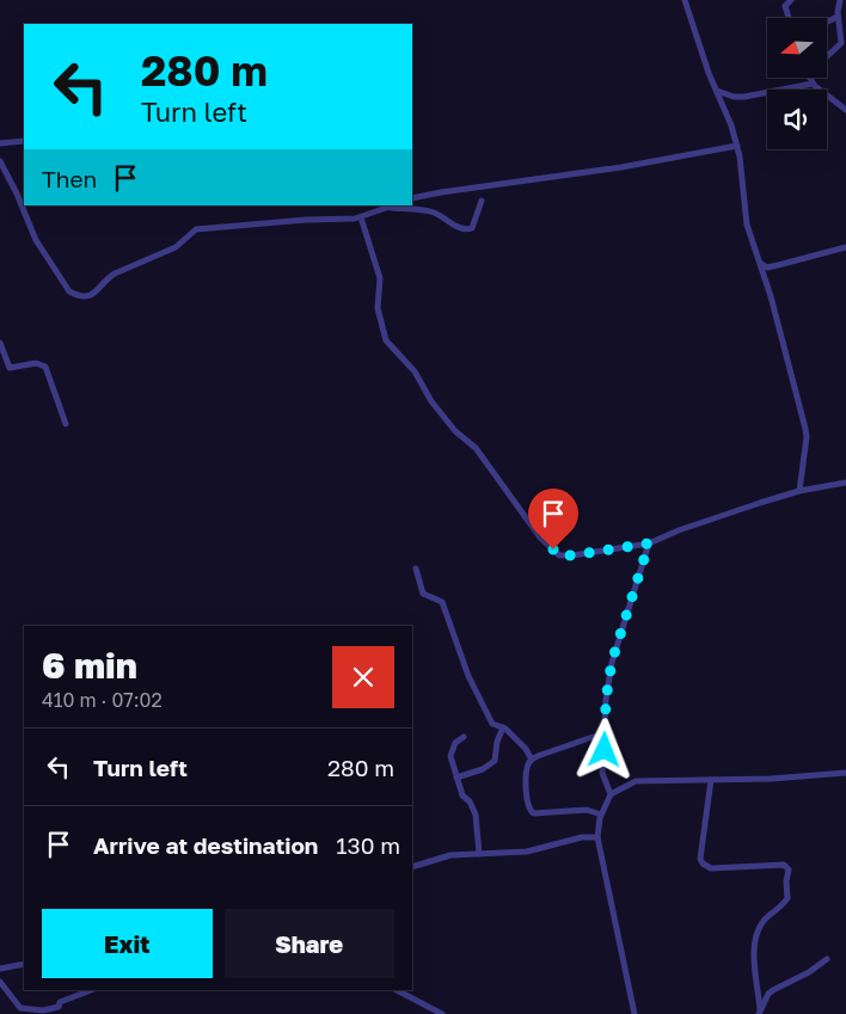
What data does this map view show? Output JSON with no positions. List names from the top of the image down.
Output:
{
  "north": "left",
  "page": {
    "turn": ["280 m", "Turn left"],
    "then": "Then",
    "heading": ["6 min", "410 m · 07:02"],
    "list": [
      {
        "name": "Turn left",
        "value": "280 m"
      },
      {
        "name": "Arrive at destination",
        "value": "130 m"
      }
    ],
    "buttons": ["Exit", "Share"]
  }
}
